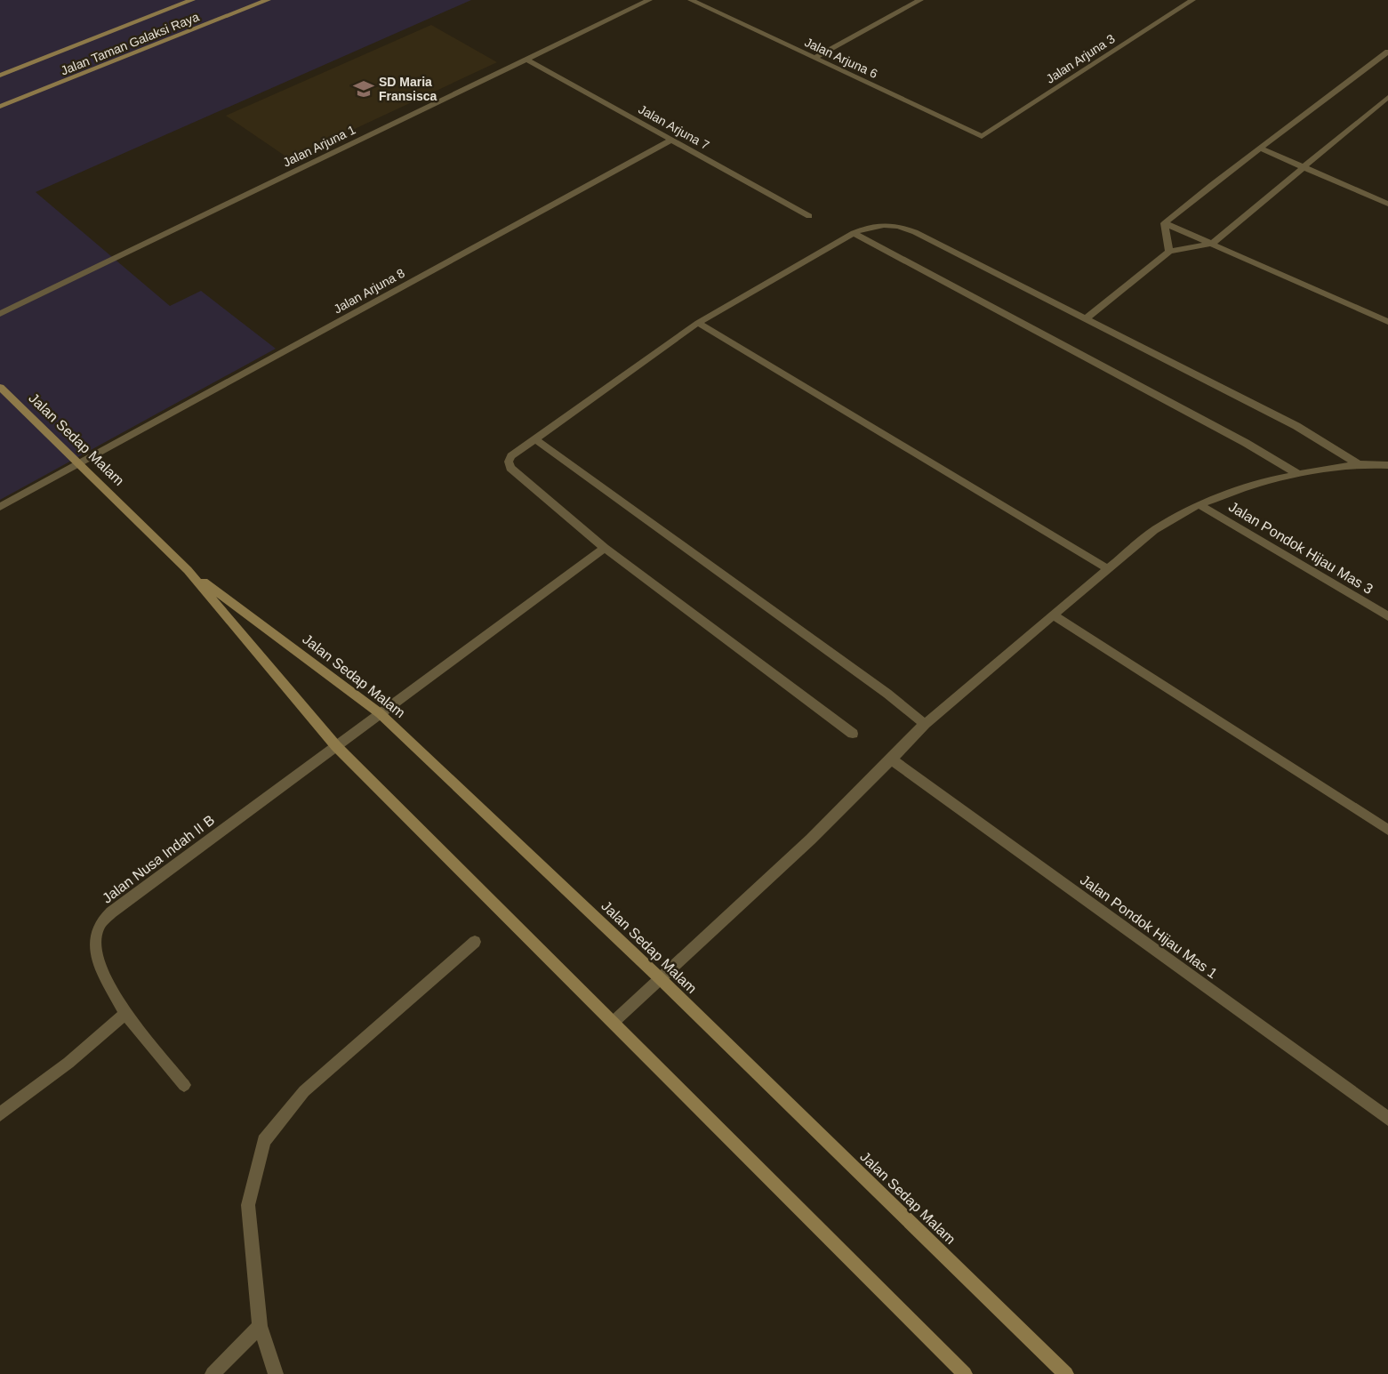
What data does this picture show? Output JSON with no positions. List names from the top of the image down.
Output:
{
  "streets": {
    "street": [
      "Jalan Taman Galaksi Raya",
      "Jalan Arjuna 6",
      "Jalan Arjuna 3",
      "Jalan Arjuna 7",
      "Jalan Arjuna 1",
      "Jalan Arjuna 8",
      "Jalan Sedap Malam",
      "Jalan Pondok Hijau Mas 3",
      "Jalan Nusa Indah II B",
      "Jalan Pondok Hijau Mas 1"
    ]
  },
  "crossings": [
    ["Jalan Arjuna 6", "Jalan Arjuna 3"],
    ["Jalan Arjuna 7", "Jalan Arjuna 1"],
    ["Jalan Arjuna 7", "Jalan Arjuna 8"],
    ["Jalan Arjuna 8", "Jalan Sedap Malam"],
    ["Jalan Sedap Malam", "Jalan Nusa Indah II B"]
  ],
  "places": {
    "school or university": ["SD Maria Fransisca"]
  }
}
